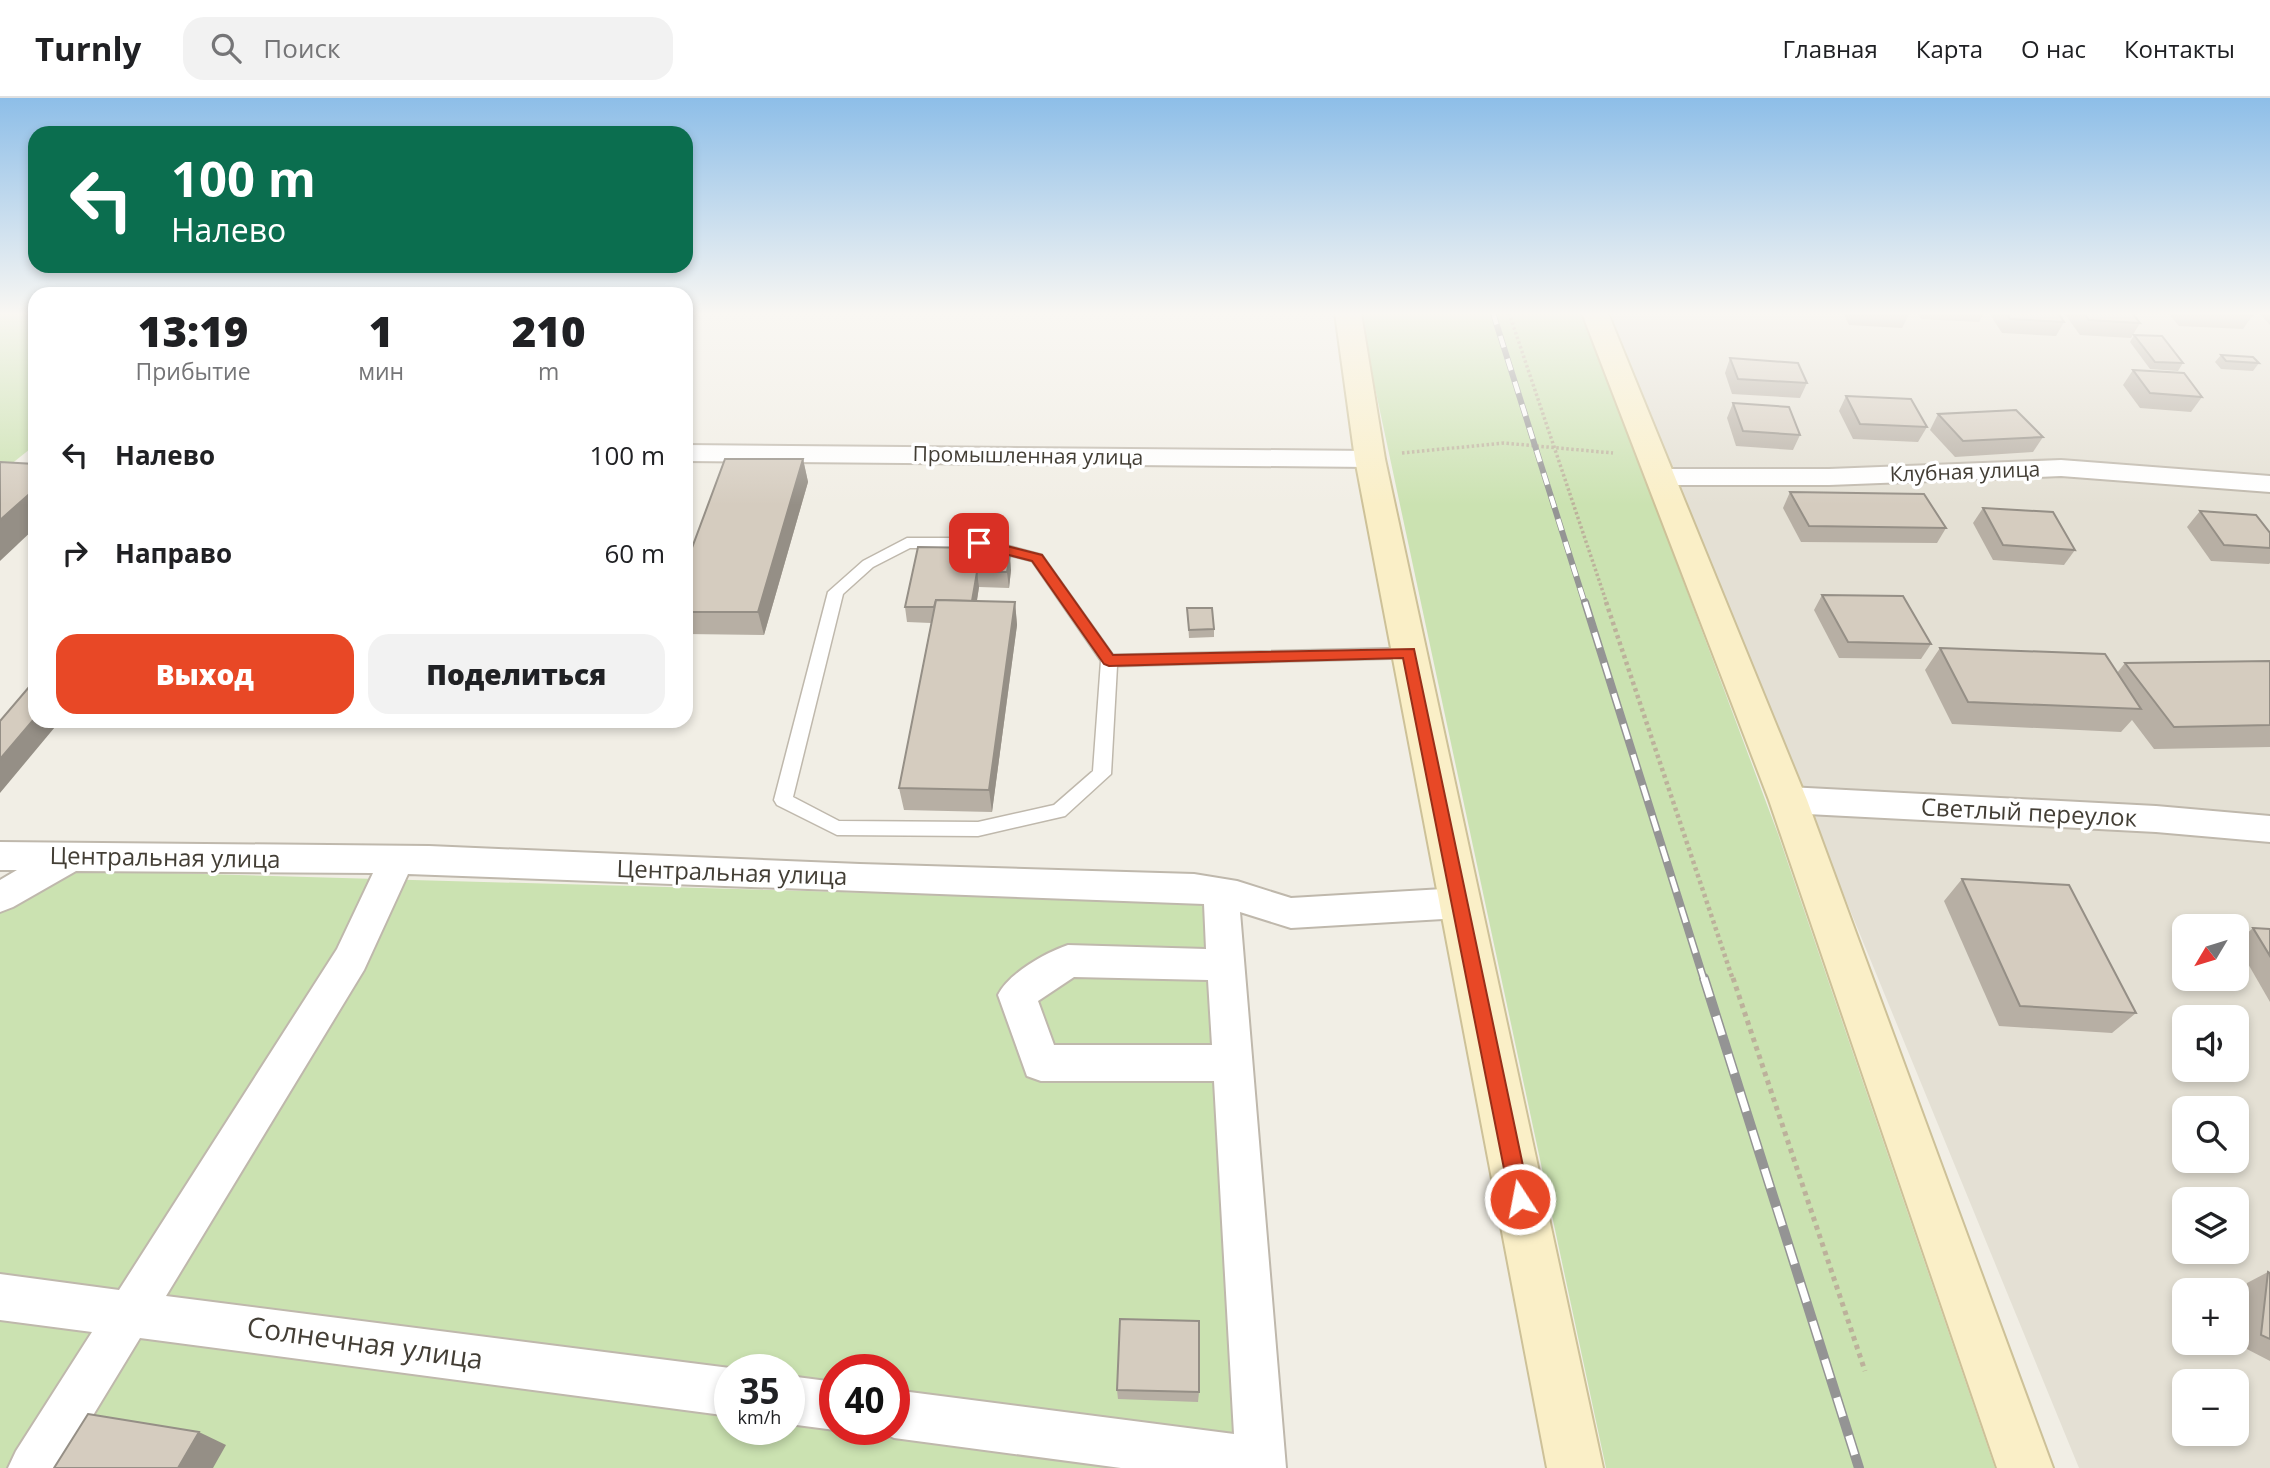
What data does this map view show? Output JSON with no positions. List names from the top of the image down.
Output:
{
  "streets": {
    "street": [
      "Промышленная улица",
      "Клубная улица",
      "Светлый переулок",
      "Центральная улица",
      "Солнечная улица"
    ]
  },
  "north": "bottom left",
  "page": {
    "header": "Turnly",
    "search": "Поиск",
    "nav": [
      "Главная",
      "Карта",
      "О нас",
      "Контакты"
    ],
    "turn": ["100 m", "Налево"],
    "eta": [
      "13:19",
      "Прибытие",
      "1",
      "мин",
      "210",
      "m"
    ],
    "list": [
      {
        "name": "Налево",
        "value": "100 m"
      },
      {
        "name": "Направо",
        "value": "60 m"
      }
    ],
    "buttons": ["Выход", "Поделиться"],
    "map_buttons": ["+", "−"],
    "speed": "35 km/h",
    "limit": "40"
  }
}
